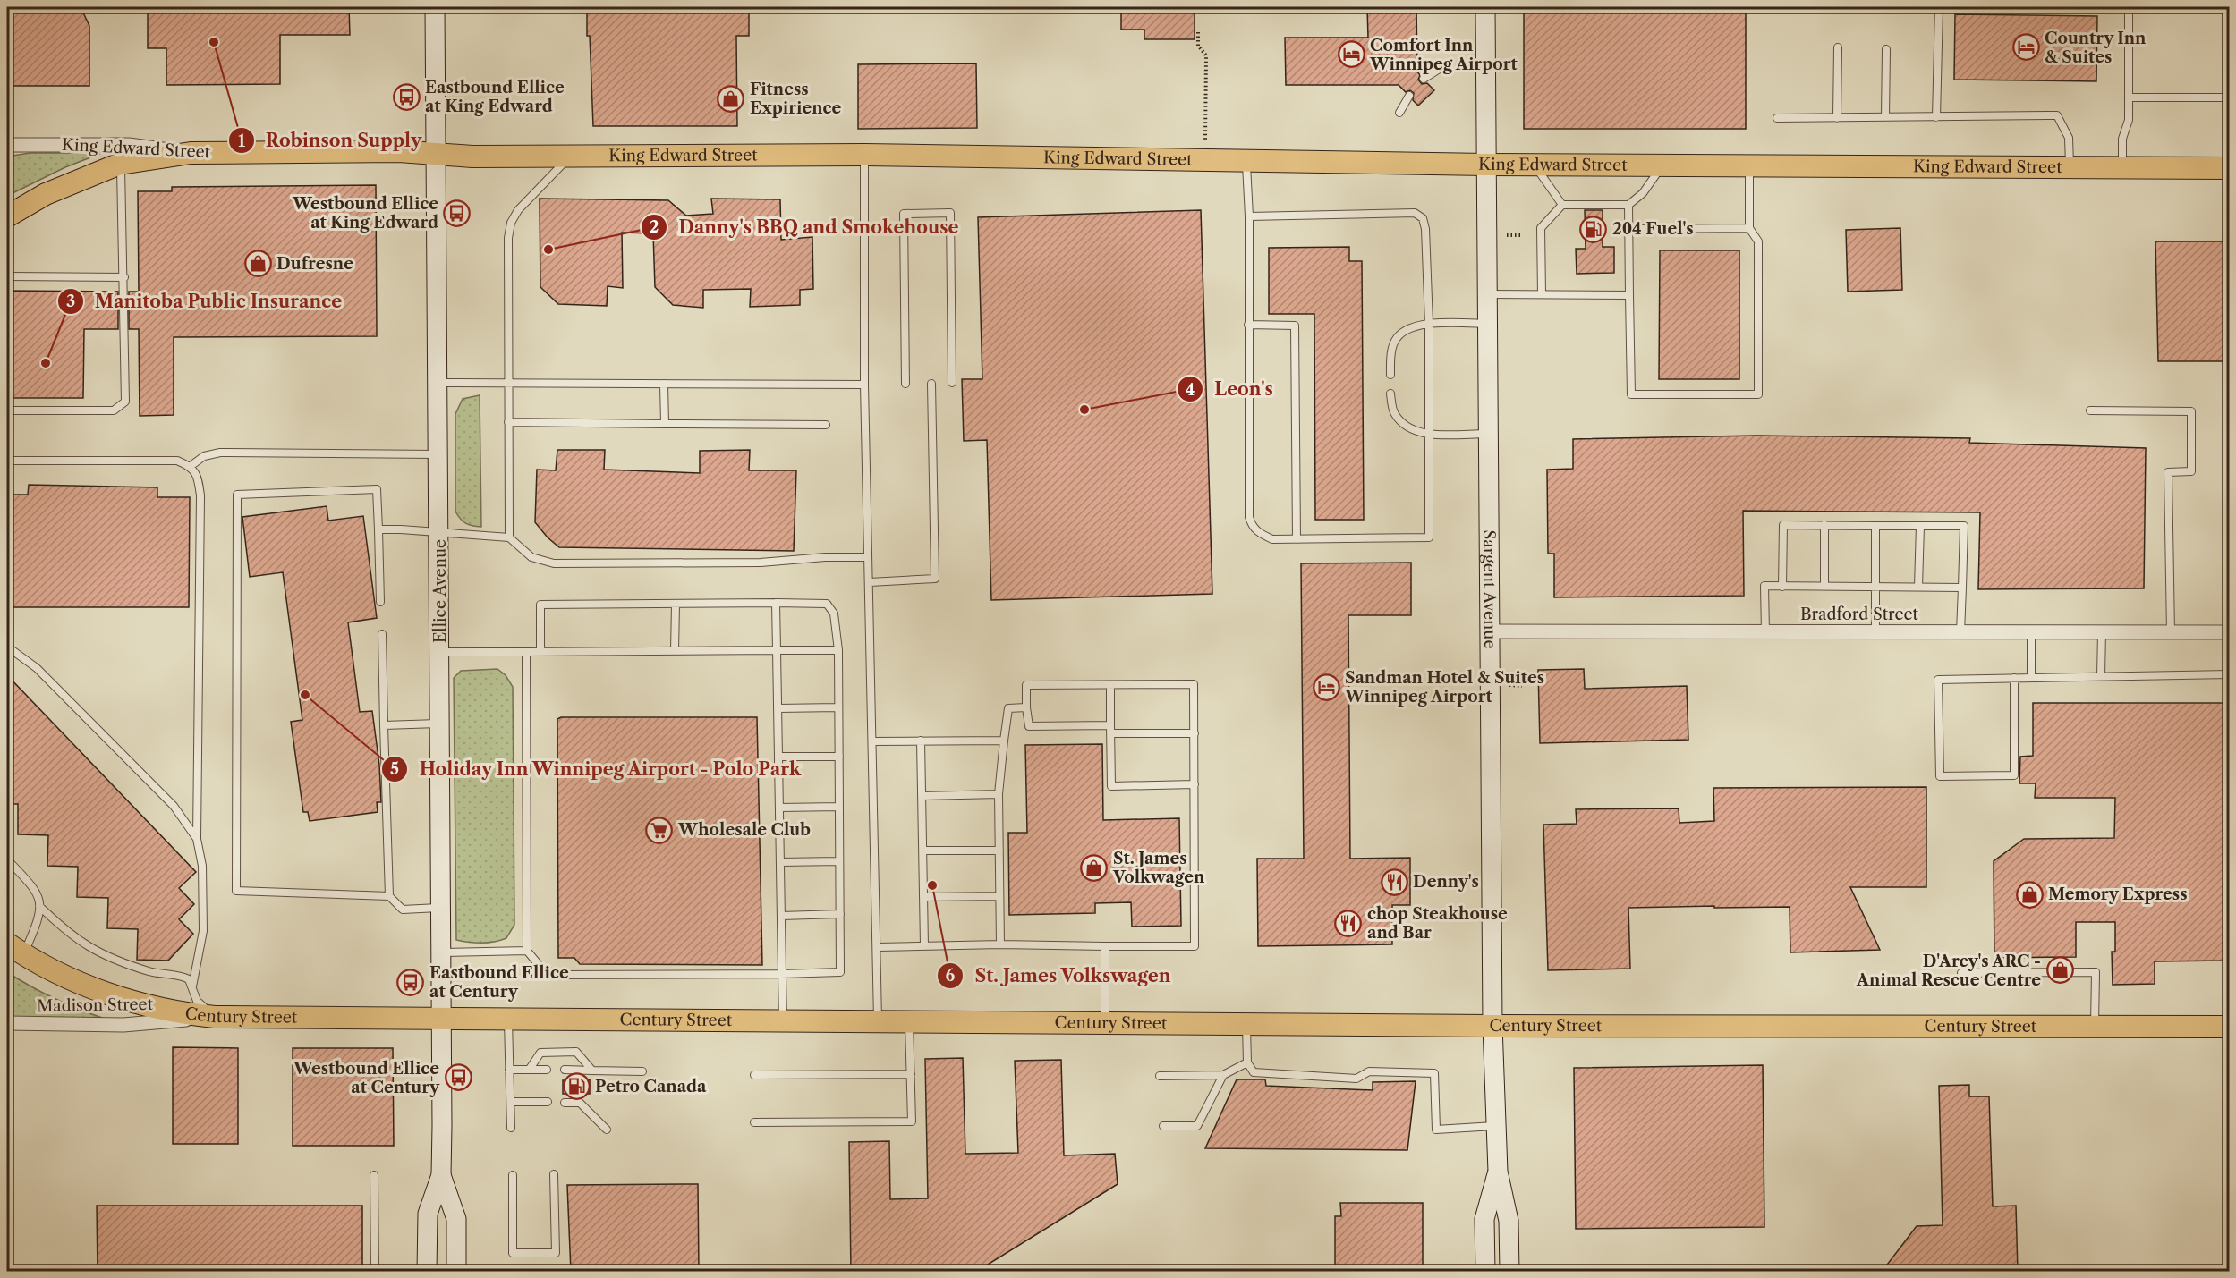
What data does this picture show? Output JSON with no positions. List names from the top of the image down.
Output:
{
  "streets": {
    "main road": [
      "King Edward Street",
      "Sargent Avenue",
      "Ellice Avenue",
      "Century Street"
    ],
    "street": ["Bradford Street", "Madison Street"]
  },
  "crossings": [
    ["King Edward Street", "Sargent Avenue"],
    ["King Edward Street", "Ellice Avenue"],
    ["Sargent Avenue", "Bradford Street"],
    ["Sargent Avenue", "Century Street"],
    ["Ellice Avenue", "Century Street"],
    ["Madison Street", "Century Street"]
  ],
  "places": {
    "other": [
      "Robinson Supply",
      "Danny's BBQ and Smokehouse",
      "Manitoba Public Insurance",
      "Leon's",
      "Holiday Inn Winnipeg Airport - Polo Park",
      "St. James Volkswagen"
    ],
    "hotel": ["Country Inn & Suites", "Comfort Inn Winnipeg Airport", "Sandman Hotel & Suites Winnipeg Airport"],
    "bus stop": [
      "Eastbound Ellice at King Edward",
      "Westbound Ellice at King Edward",
      "Eastbound Ellice at Century",
      "Westbound Ellice at Century"
    ],
    "shop": [
      "Fitness Expirience",
      "Dufresne",
      "St. James Volkwagen",
      "Memory Express",
      "D'Arcy's ARC - Animal Rescue Centre"
    ],
    "fuel station": ["204 Fuel's", "Petro Canada"],
    "supermarket": ["Wholesale Club"],
    "restaurant": ["Denny's", "chop Steakhouse and Bar"]
  }
}
